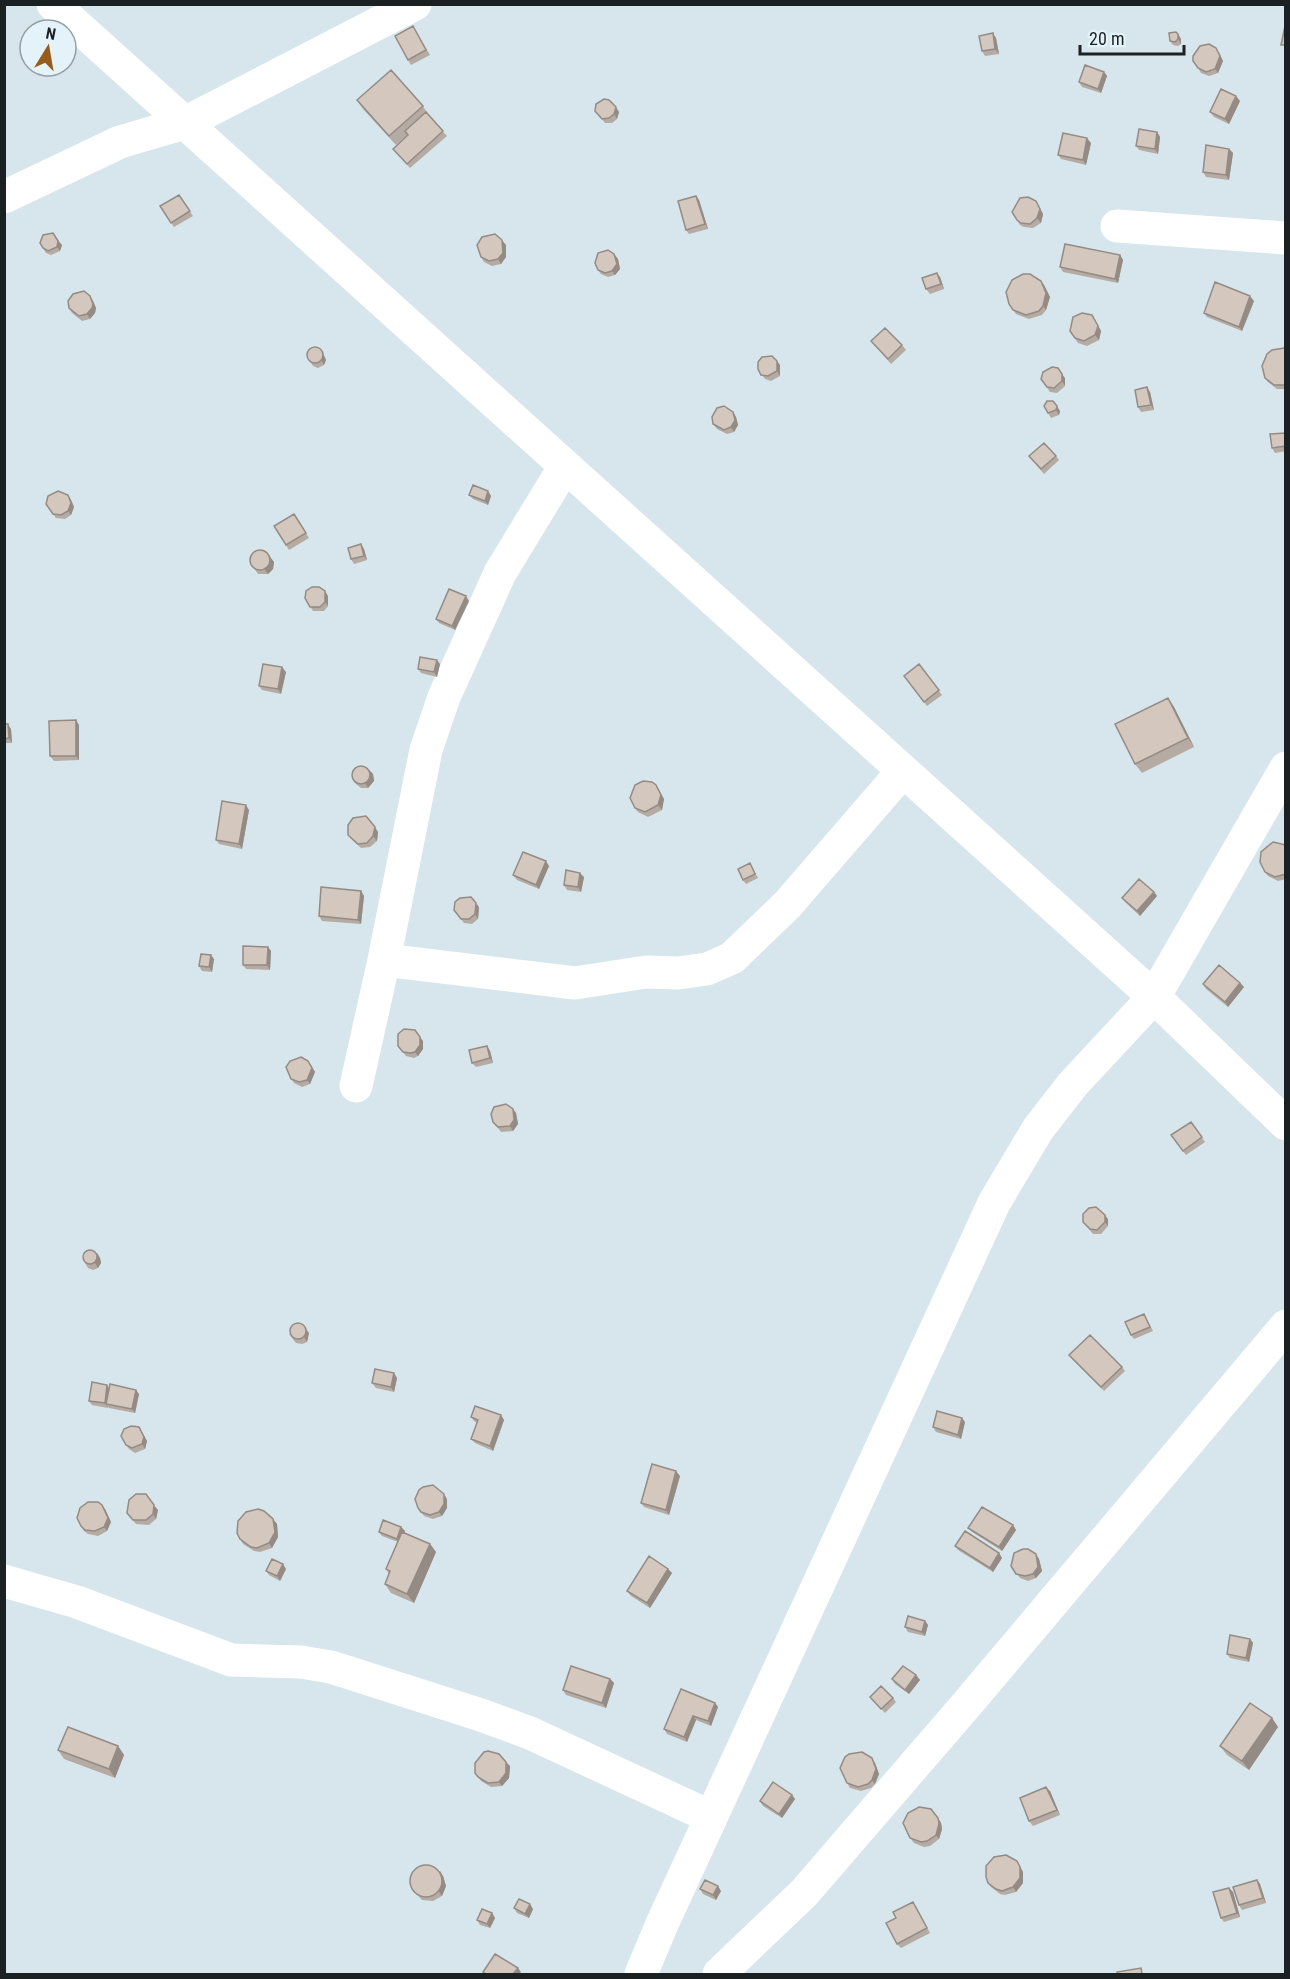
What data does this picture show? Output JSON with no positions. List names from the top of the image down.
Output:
{
  "scale_bar": "20 m",
  "north": "top"
}
